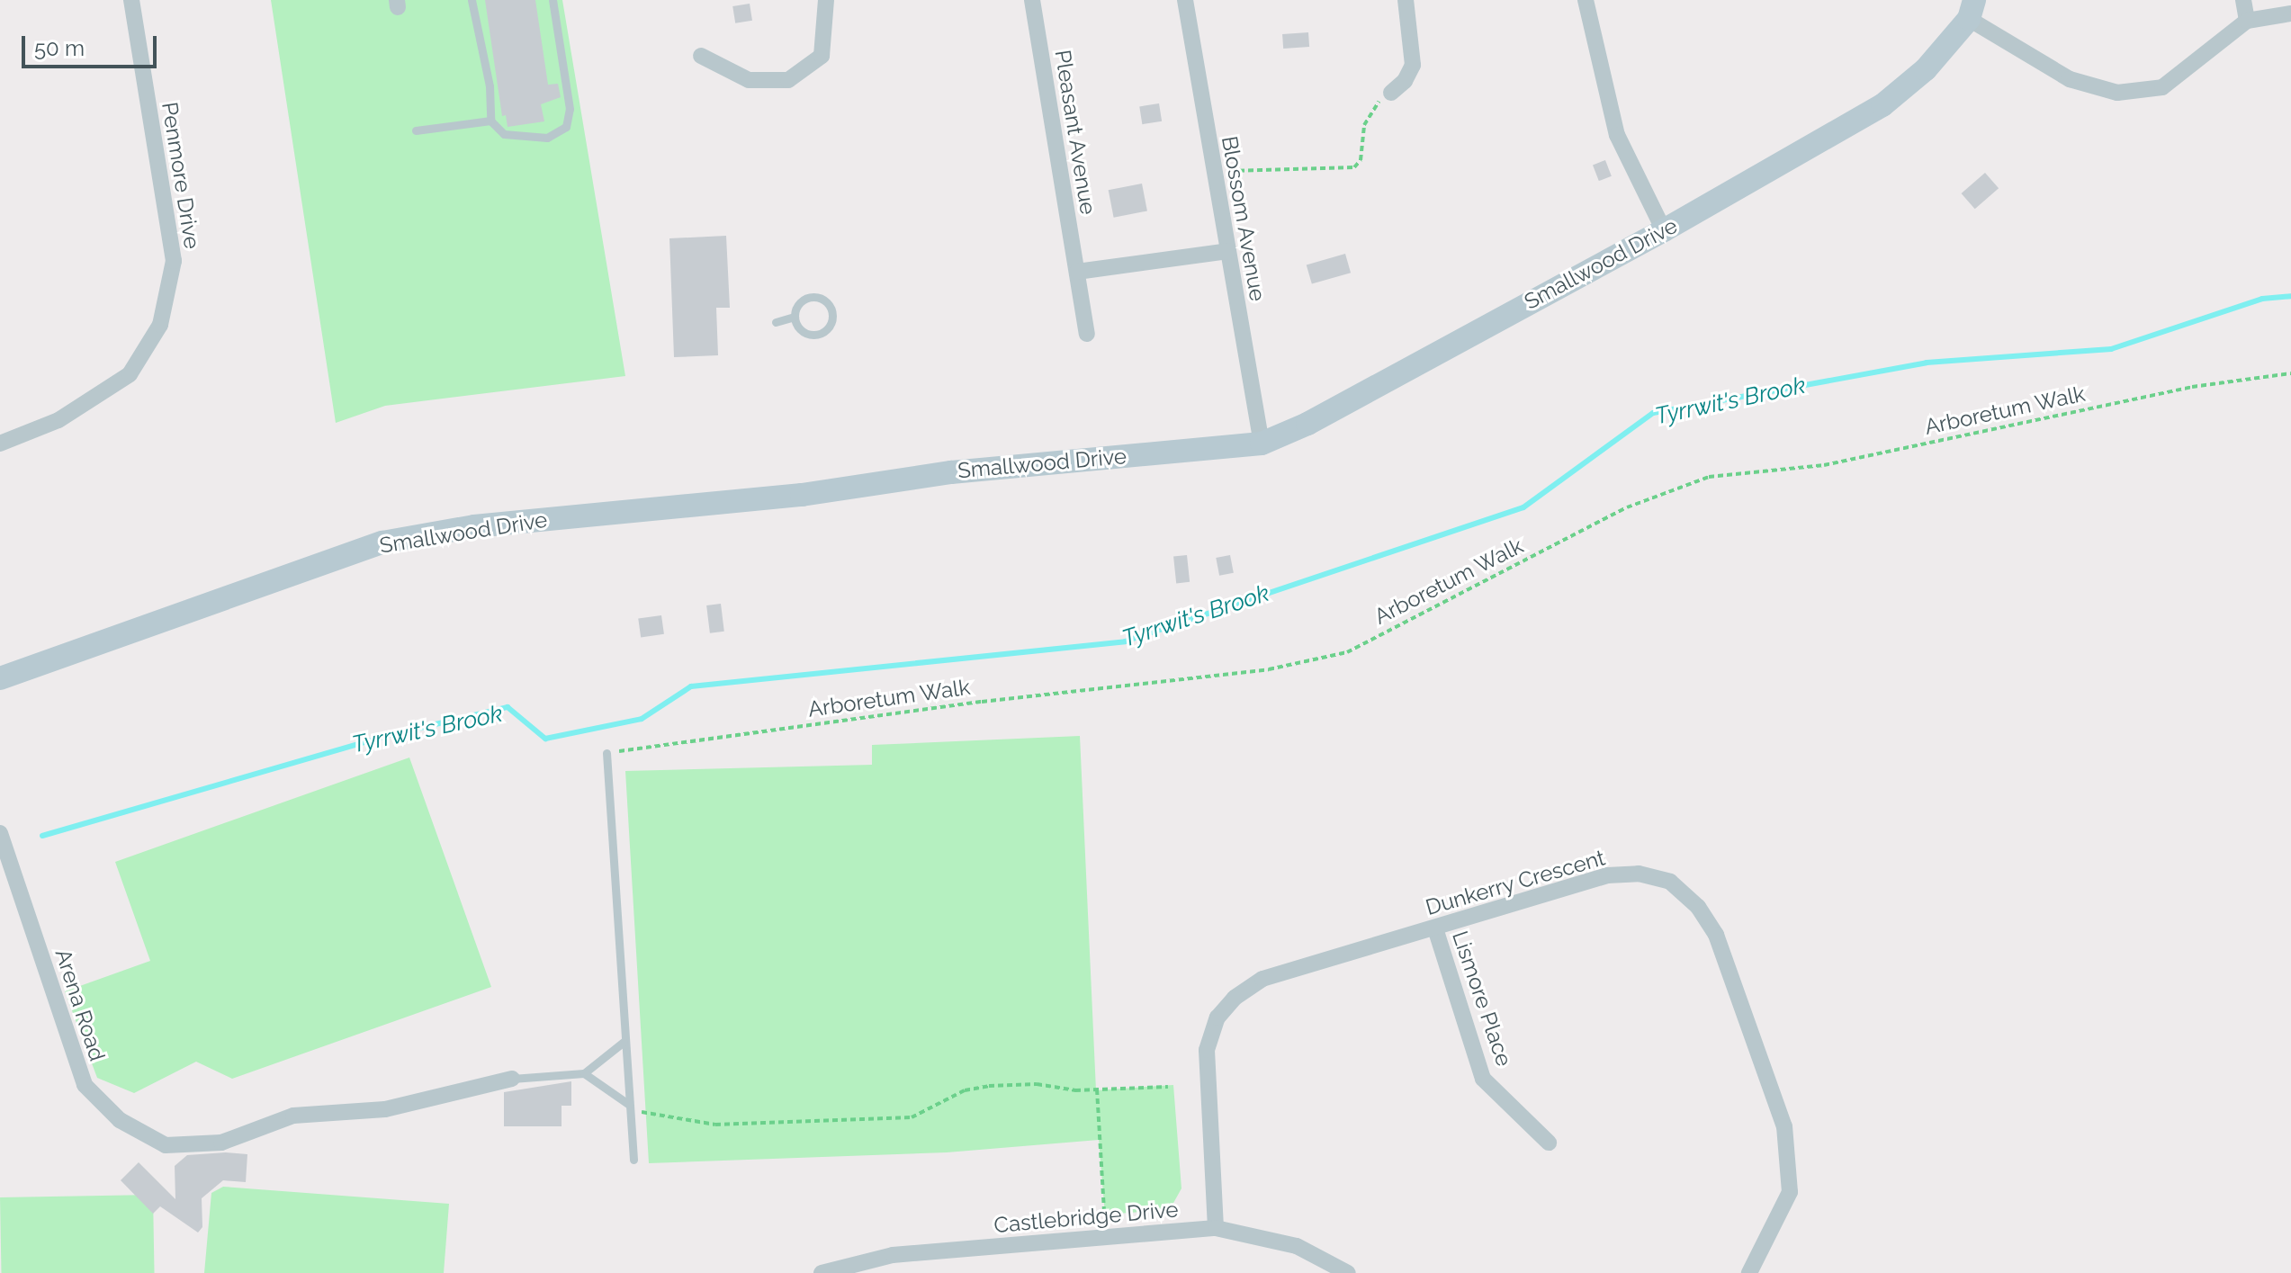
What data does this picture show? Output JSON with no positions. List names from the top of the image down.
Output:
{
  "streets": {
    "street": [
      "Pleasant Avenue",
      "Penmore Drive",
      "Blossom Avenue",
      "Smallwood Drive",
      "Dunkerry Crescent",
      "Lismore Place",
      "Arena Road",
      "Castlebridge Drive"
    ],
    "path": ["Arboretum Walk"]
  },
  "crossings": [
    ["Blossom Avenue", "Smallwood Drive"],
    ["Dunkerry Crescent", "Lismore Place"],
    ["Dunkerry Crescent", "Castlebridge Drive"]
  ],
  "water": ["Tyrrwit's Brook"],
  "scale_bar": "50 m"
}
